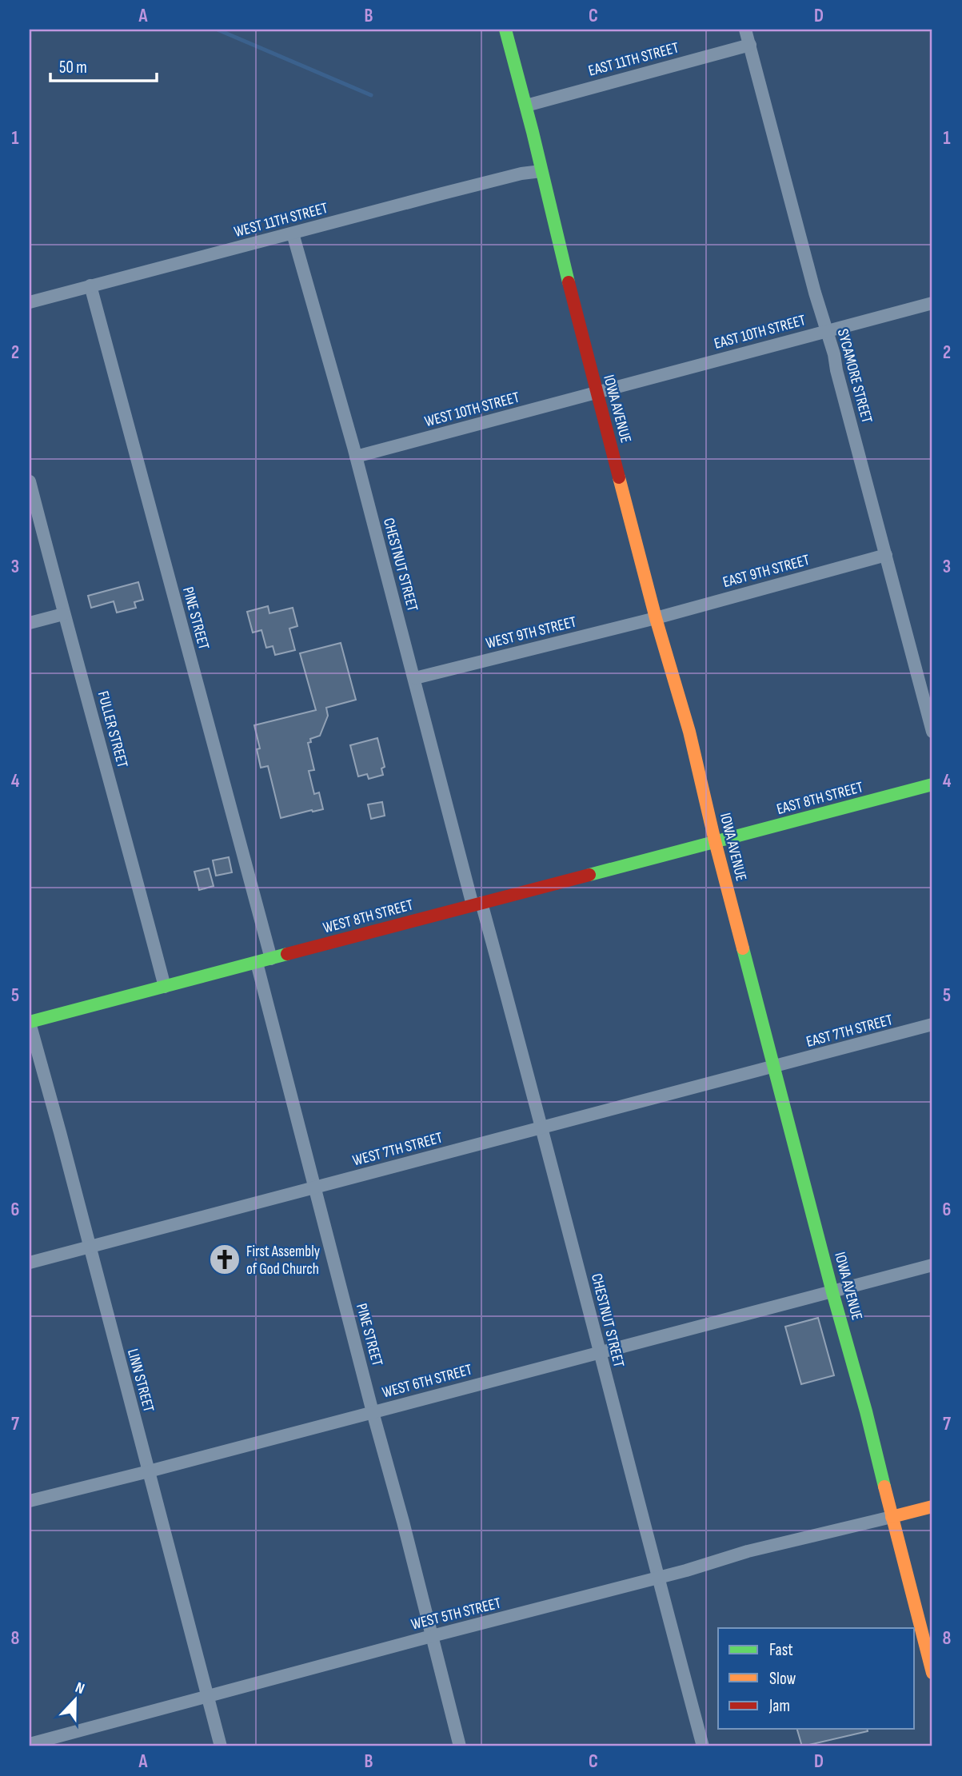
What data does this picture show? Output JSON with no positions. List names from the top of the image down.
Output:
{
  "streets": {
    "street": [
      "EAST 11TH STREET",
      "WEST 11TH STREET",
      "EAST 10TH STREET",
      "SYCAMORE STREET",
      "WEST 10TH STREET",
      "IOWA AVENUE",
      "CHESTNUT STREET",
      "EAST 9TH STREET",
      "PINE STREET",
      "WEST 9TH STREET",
      "FULLER STREET",
      "EAST 8TH STREET",
      "WEST 8TH STREET",
      "EAST 7TH STREET",
      "WEST 7TH STREET",
      "LINN STREET",
      "WEST 6TH STREET",
      "WEST 5TH STREET"
    ]
  },
  "crossings": [
    ["EAST 11TH STREET", "SYCAMORE STREET"],
    ["EAST 11TH STREET", "IOWA AVENUE"],
    ["WEST 11TH STREET", "IOWA AVENUE"],
    ["WEST 11TH STREET", "CHESTNUT STREET"],
    ["WEST 11TH STREET", "PINE STREET"],
    ["EAST 10TH STREET", "SYCAMORE STREET"],
    ["EAST 10TH STREET", "WEST 10TH STREET"],
    ["EAST 10TH STREET", "IOWA AVENUE"],
    ["SYCAMORE STREET", "EAST 9TH STREET"],
    ["WEST 10TH STREET", "IOWA AVENUE"],
    ["WEST 10TH STREET", "CHESTNUT STREET"],
    ["IOWA AVENUE", "EAST 9TH STREET"],
    ["IOWA AVENUE", "WEST 9TH STREET"],
    ["IOWA AVENUE", "EAST 8TH STREET"],
    ["IOWA AVENUE", "WEST 8TH STREET"],
    ["IOWA AVENUE", "EAST 7TH STREET"],
    ["IOWA AVENUE", "WEST 7TH STREET"],
    ["IOWA AVENUE", "WEST 6TH STREET"],
    ["IOWA AVENUE", "WEST 5TH STREET"],
    ["CHESTNUT STREET", "WEST 9TH STREET"],
    ["CHESTNUT STREET", "WEST 8TH STREET"],
    ["CHESTNUT STREET", "WEST 7TH STREET"],
    ["CHESTNUT STREET", "WEST 6TH STREET"],
    ["CHESTNUT STREET", "WEST 5TH STREET"],
    ["EAST 9TH STREET", "WEST 9TH STREET"],
    ["PINE STREET", "WEST 8TH STREET"],
    ["PINE STREET", "WEST 7TH STREET"],
    ["PINE STREET", "WEST 6TH STREET"],
    ["PINE STREET", "WEST 5TH STREET"],
    ["FULLER STREET", "WEST 8TH STREET"],
    ["EAST 8TH STREET", "WEST 8TH STREET"],
    ["WEST 8TH STREET", "LINN STREET"],
    ["EAST 7TH STREET", "WEST 7TH STREET"],
    ["WEST 7TH STREET", "LINN STREET"],
    ["LINN STREET", "WEST 6TH STREET"],
    ["LINN STREET", "WEST 5TH STREET"]
  ],
  "places": {
    "church": ["First Assembly of God Church"]
  },
  "legend": ["Fast", "Slow", "Jam"],
  "scale_bar": "50 m",
  "north": "top",
  "grid": {
    "columns": [
      "A",
      "B",
      "C",
      "D"
    ],
    "rows": [
      "1",
      "2",
      "3",
      "4",
      "5",
      "6",
      "7",
      "8"
    ]
  }
}
